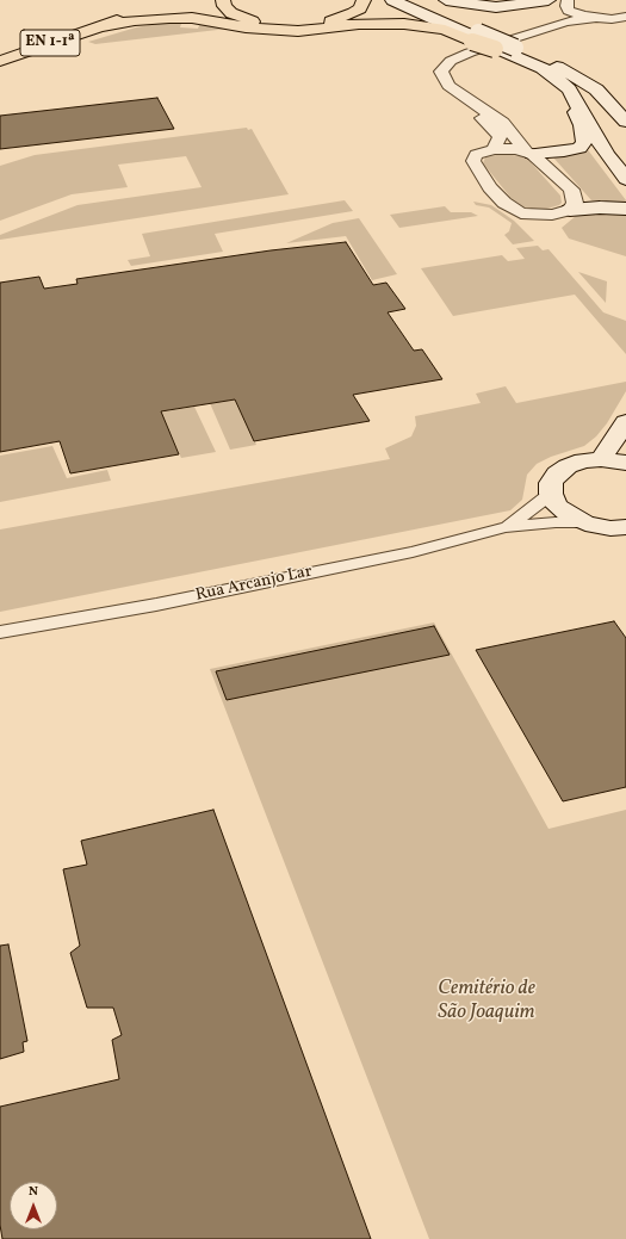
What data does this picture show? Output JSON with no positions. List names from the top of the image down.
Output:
{
  "streets": {
    "highway": ["EN 1-1ª"],
    "street": ["Rua Arcanjo Lar"]
  },
  "parks": ["Cemitério de São Joaquim"],
  "north": "top"
}
